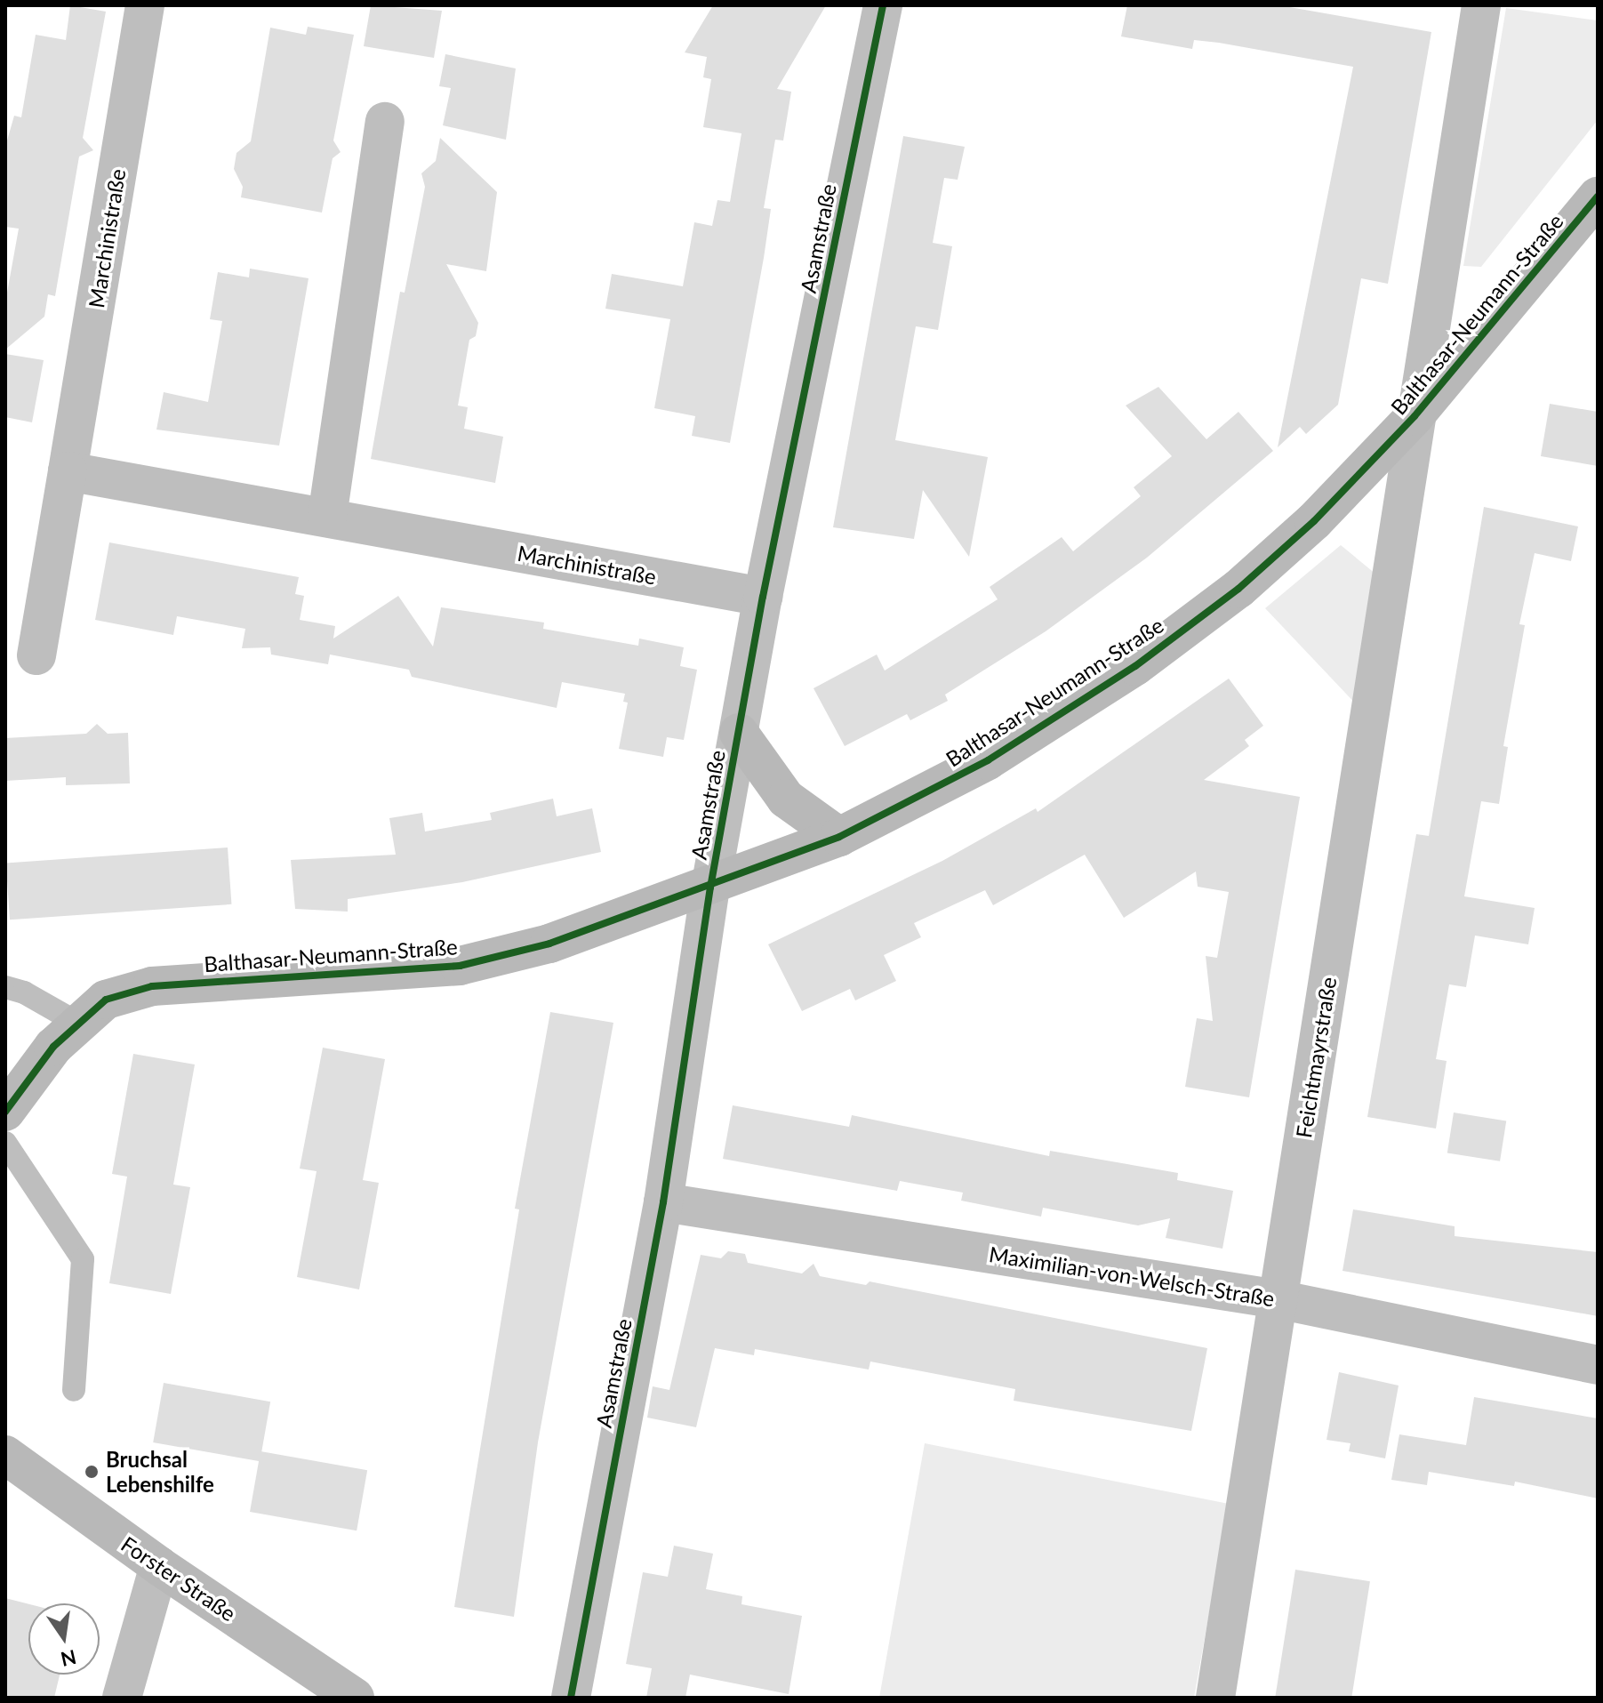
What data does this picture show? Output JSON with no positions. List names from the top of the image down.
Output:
{
  "streets": {
    "street": [
      "Marchinistraße",
      "Asamstraße",
      "Balthasar-Neumann-Straße",
      "Feichtmayrstraße",
      "Maximilian-von-Welsch-Straße",
      "Forster Straße"
    ]
  },
  "crossings": [
    ["Marchinistraße", "Asamstraße"],
    ["Asamstraße", "Balthasar-Neumann-Straße"],
    ["Asamstraße", "Maximilian-von-Welsch-Straße"],
    ["Balthasar-Neumann-Straße", "Feichtmayrstraße"],
    ["Feichtmayrstraße", "Maximilian-von-Welsch-Straße"]
  ],
  "places": ["Bruchsal Lebenshilfe"],
  "north": "bottom"
}
